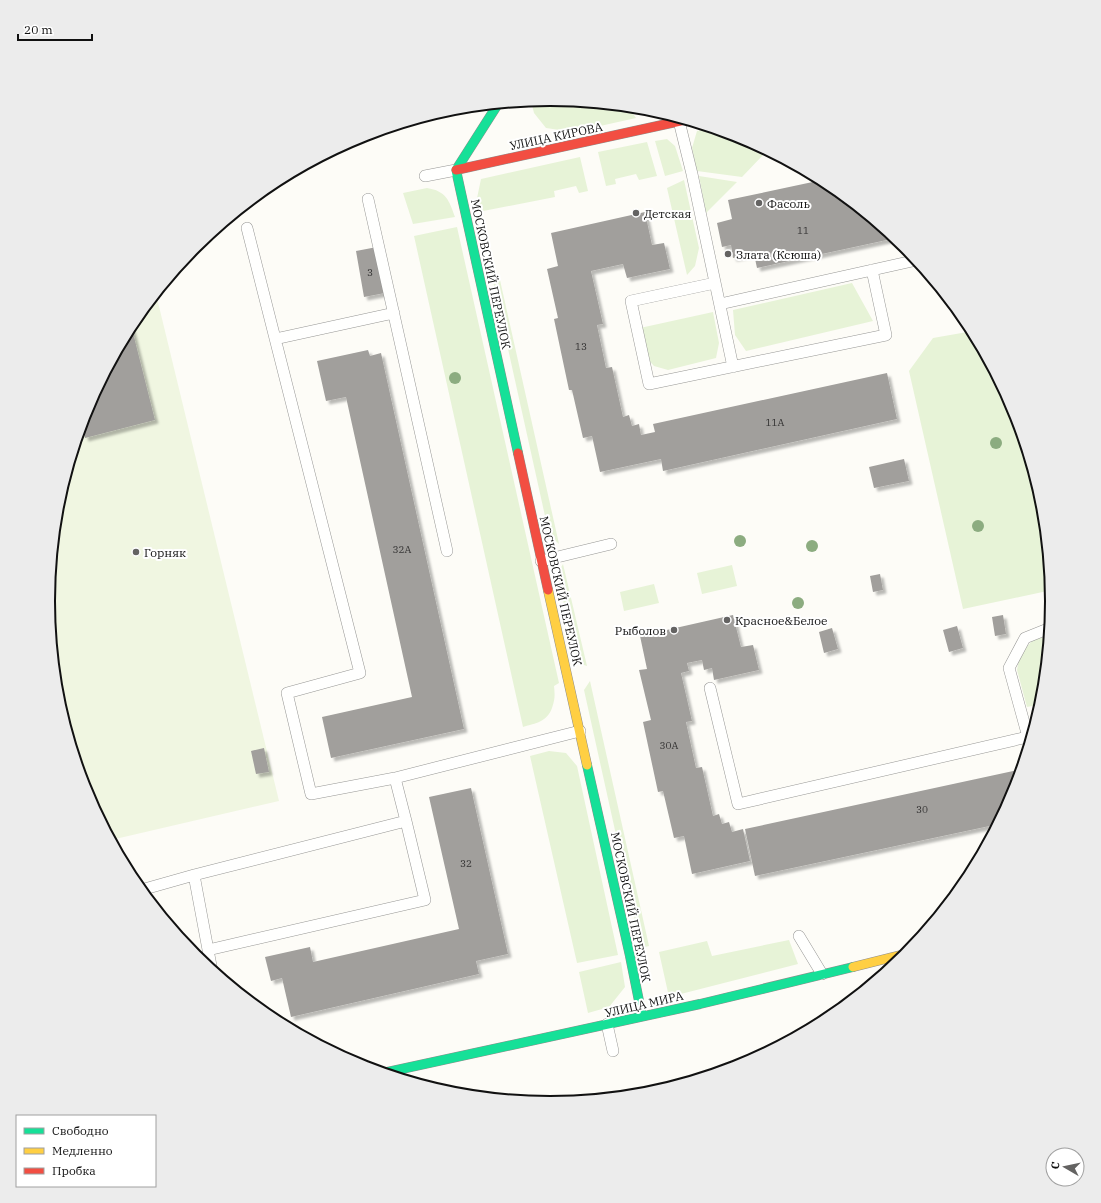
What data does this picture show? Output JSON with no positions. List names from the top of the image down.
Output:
{
  "streets": {
    "street": ["УЛИЦА КИРОВА", "МОСКОВСКИЙ ПЕРЕУЛОК", "УЛИЦА МИРА"]
  },
  "crossings": [
    ["УЛИЦА КИРОВА", "МОСКОВСКИЙ ПЕРЕУЛОК"],
    ["МОСКОВСКИЙ ПЕРЕУЛОК", "УЛИЦА МИРА"]
  ],
  "places": [
    "Фасоль",
    "Детская",
    "Злата (Ксюша)",
    "Горняк",
    "Красное&Белое",
    "Рыболов"
  ],
  "house_numbers": [
    "11",
    "3",
    "13",
    "11А",
    "32А",
    "30А",
    "30",
    "32"
  ],
  "legend": ["Свободно", "Медленно", "Пробка"],
  "scale_bar": "20 m",
  "north": "left"
}
